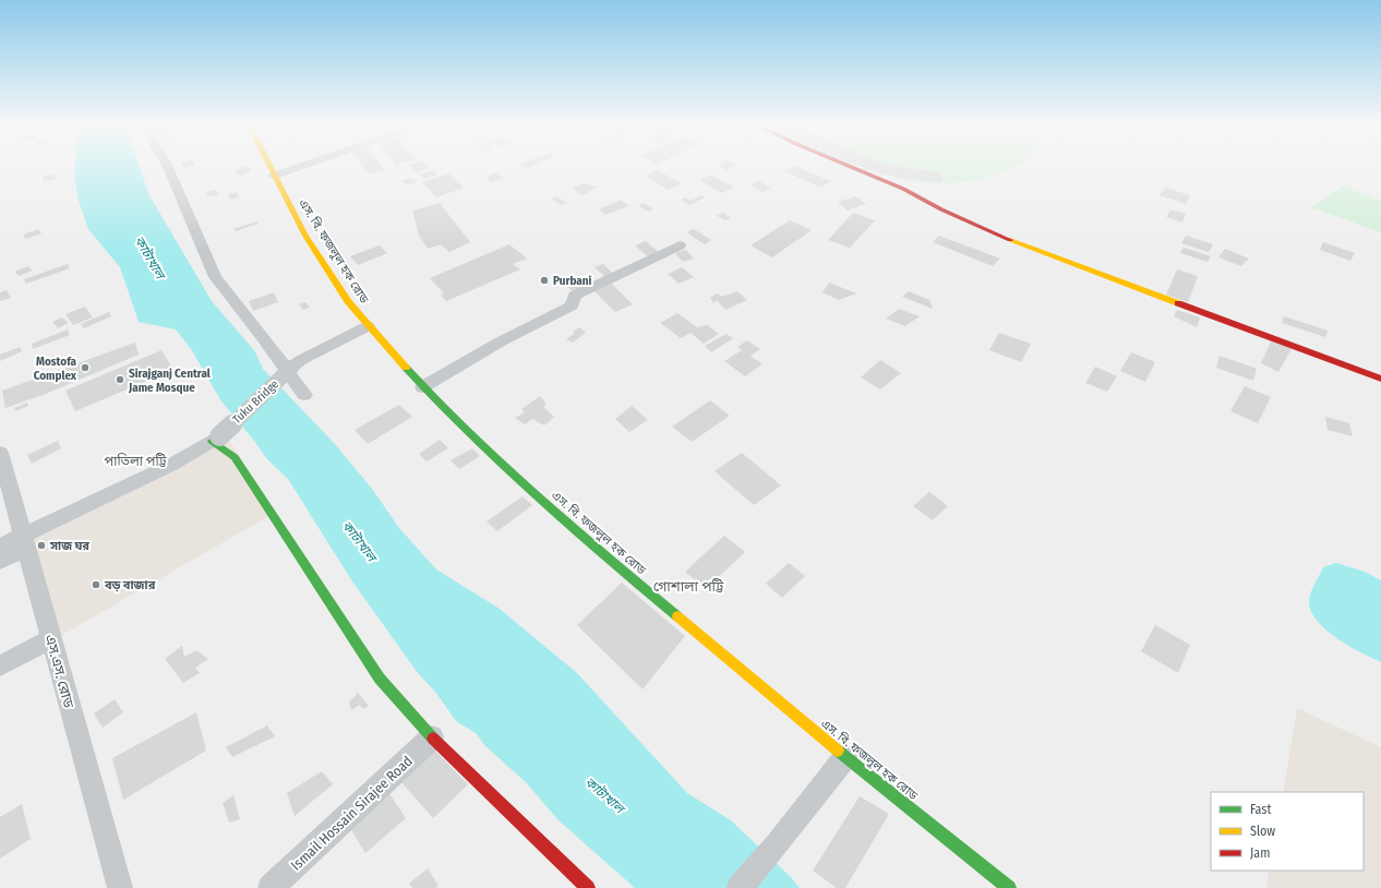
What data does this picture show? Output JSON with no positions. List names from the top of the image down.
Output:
{
  "streets": {
    "street": [
      "এস. বি. ফজলুল হক রোড",
      "Tuku Bridge",
      "এস.এস. রোড",
      "Ismail Hossain Sirajee Road"
    ]
  },
  "crossings": [
    ["এস. বি. ফজলুল হক রোড", "Tuku Bridge"],
    ["Tuku Bridge", "এস.এস. রোড"]
  ],
  "districts": ["পাতিলা পট্টি", "গোশালা পট্টি"],
  "water": ["কাটাখাল"],
  "places": [
    "Purbani",
    "Mostofa Complex",
    "Sirajganj Central Jame Mosque",
    "সাজ ঘর",
    "বড় বাজার"
  ],
  "legend": ["Fast", "Slow", "Jam"]
}
